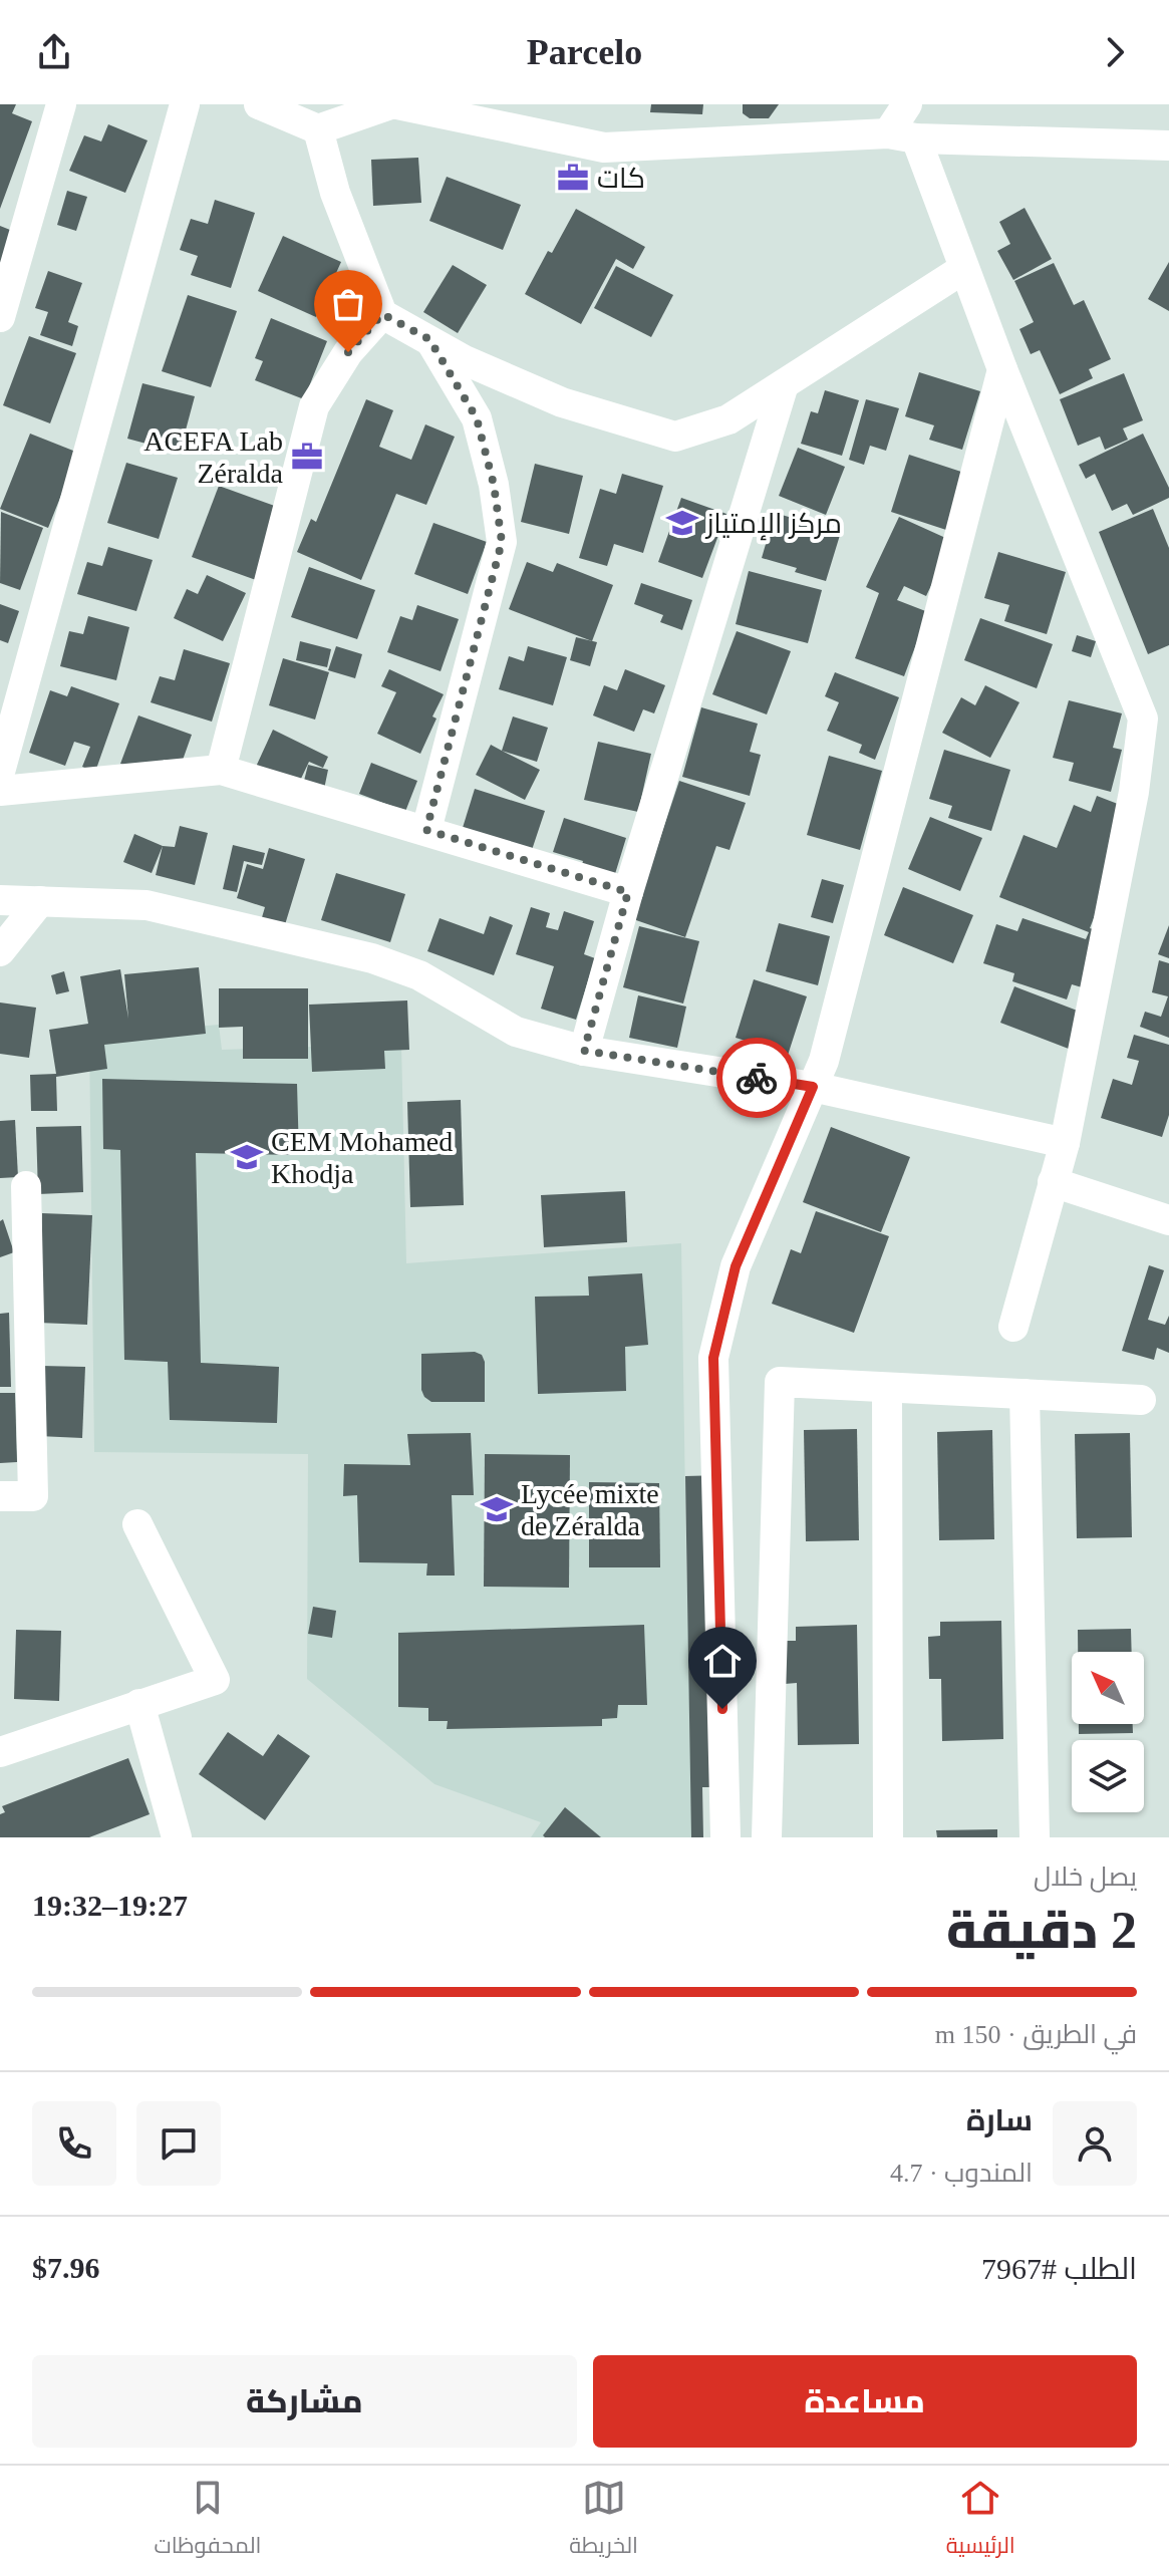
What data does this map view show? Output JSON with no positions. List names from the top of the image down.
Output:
{
  "places": {
    "office": ["كات", "ACEFA Lab Zéralda"],
    "school or university": ["مركز الإمتياز", "CEM Mohamed Khodja", "Lycée mixte de Zéralda"]
  },
  "north": "top left",
  "page": {
    "header": "Parcelo",
    "heading": ["2 دقيقة", "يصل خلال", "19:27–19:32"],
    "panel": [
      "سارة",
      "المندوب · 4.7",
      "الطلب #7967",
      "$7.96"
    ],
    "bar": "في الطريق · 150 m",
    "buttons": ["مساعدة", "مشاركة"],
    "tabs": ["الرئيسية", "الخريطة", "المحفوظات"]
  }
}
